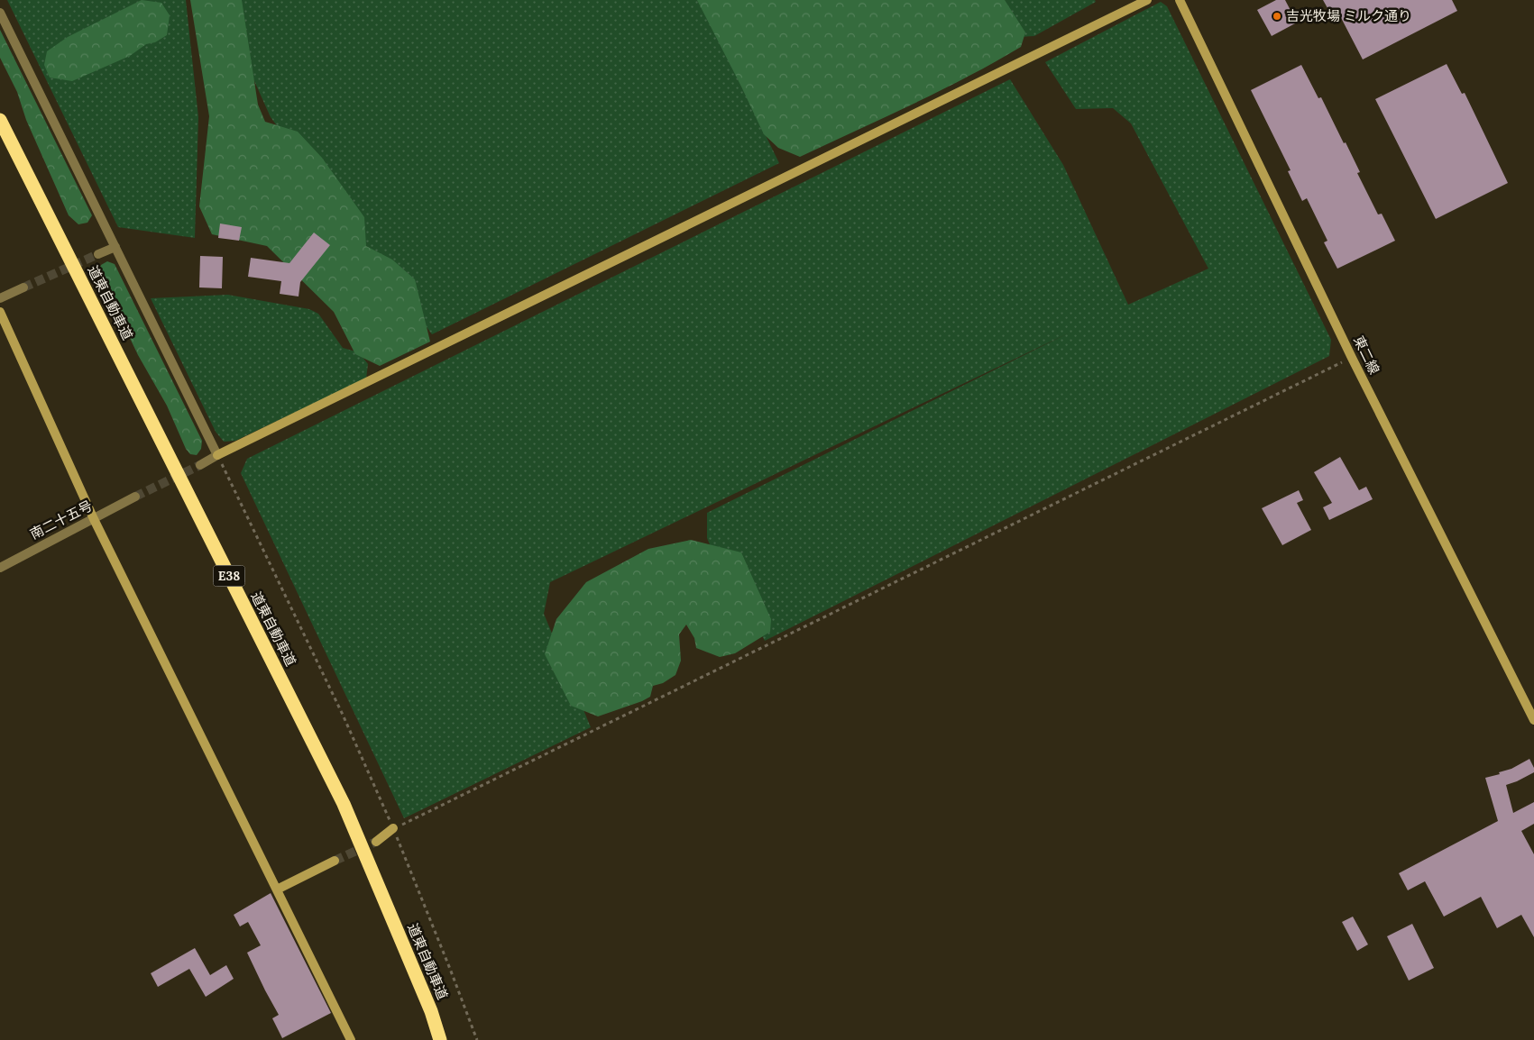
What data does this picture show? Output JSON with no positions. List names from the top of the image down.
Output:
{
  "streets": {
    "highway": ["道東自動車道", "E38"],
    "street": ["東二線", "南二十五号"]
  },
  "places": ["吉光牧場 ミルク通り"]
}
